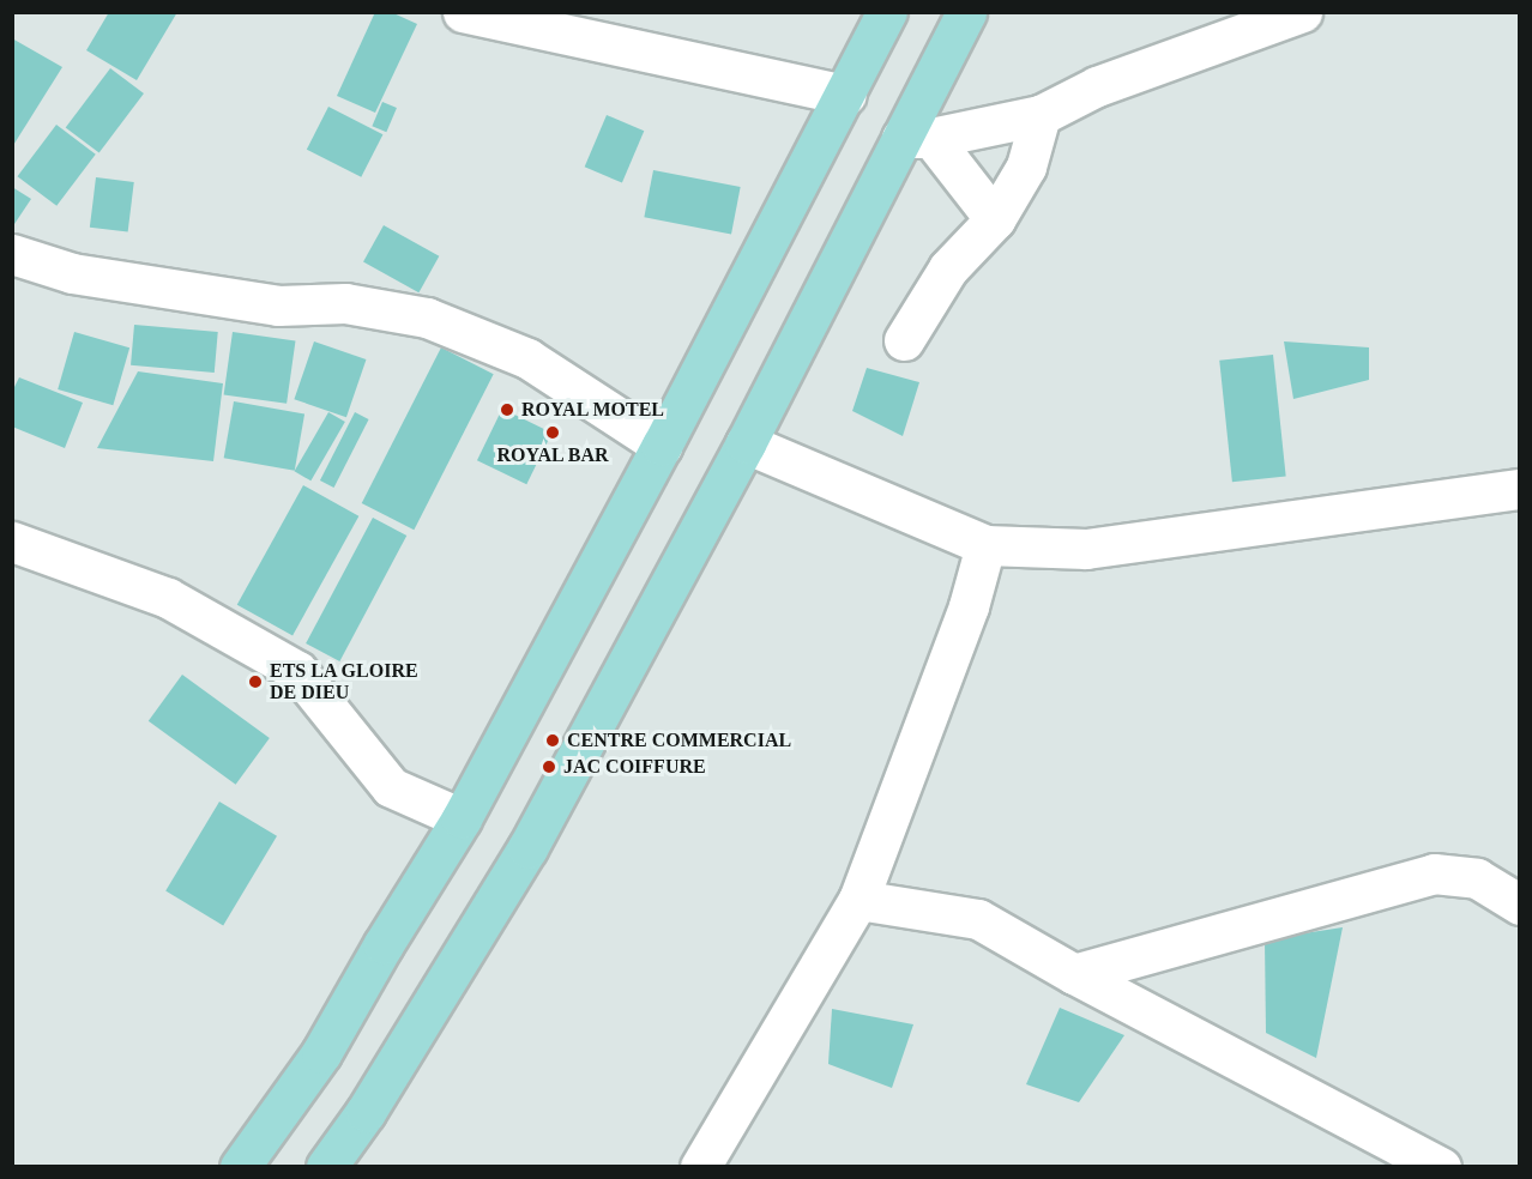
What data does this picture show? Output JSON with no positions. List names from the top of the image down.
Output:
{
  "places": [
    "ROYAL MOTEL",
    "ROYAL BAR",
    "ETS LA GLOIRE DE DIEU",
    "CENTRE COMMERCIAL",
    "JAC COIFFURE"
  ]
}
